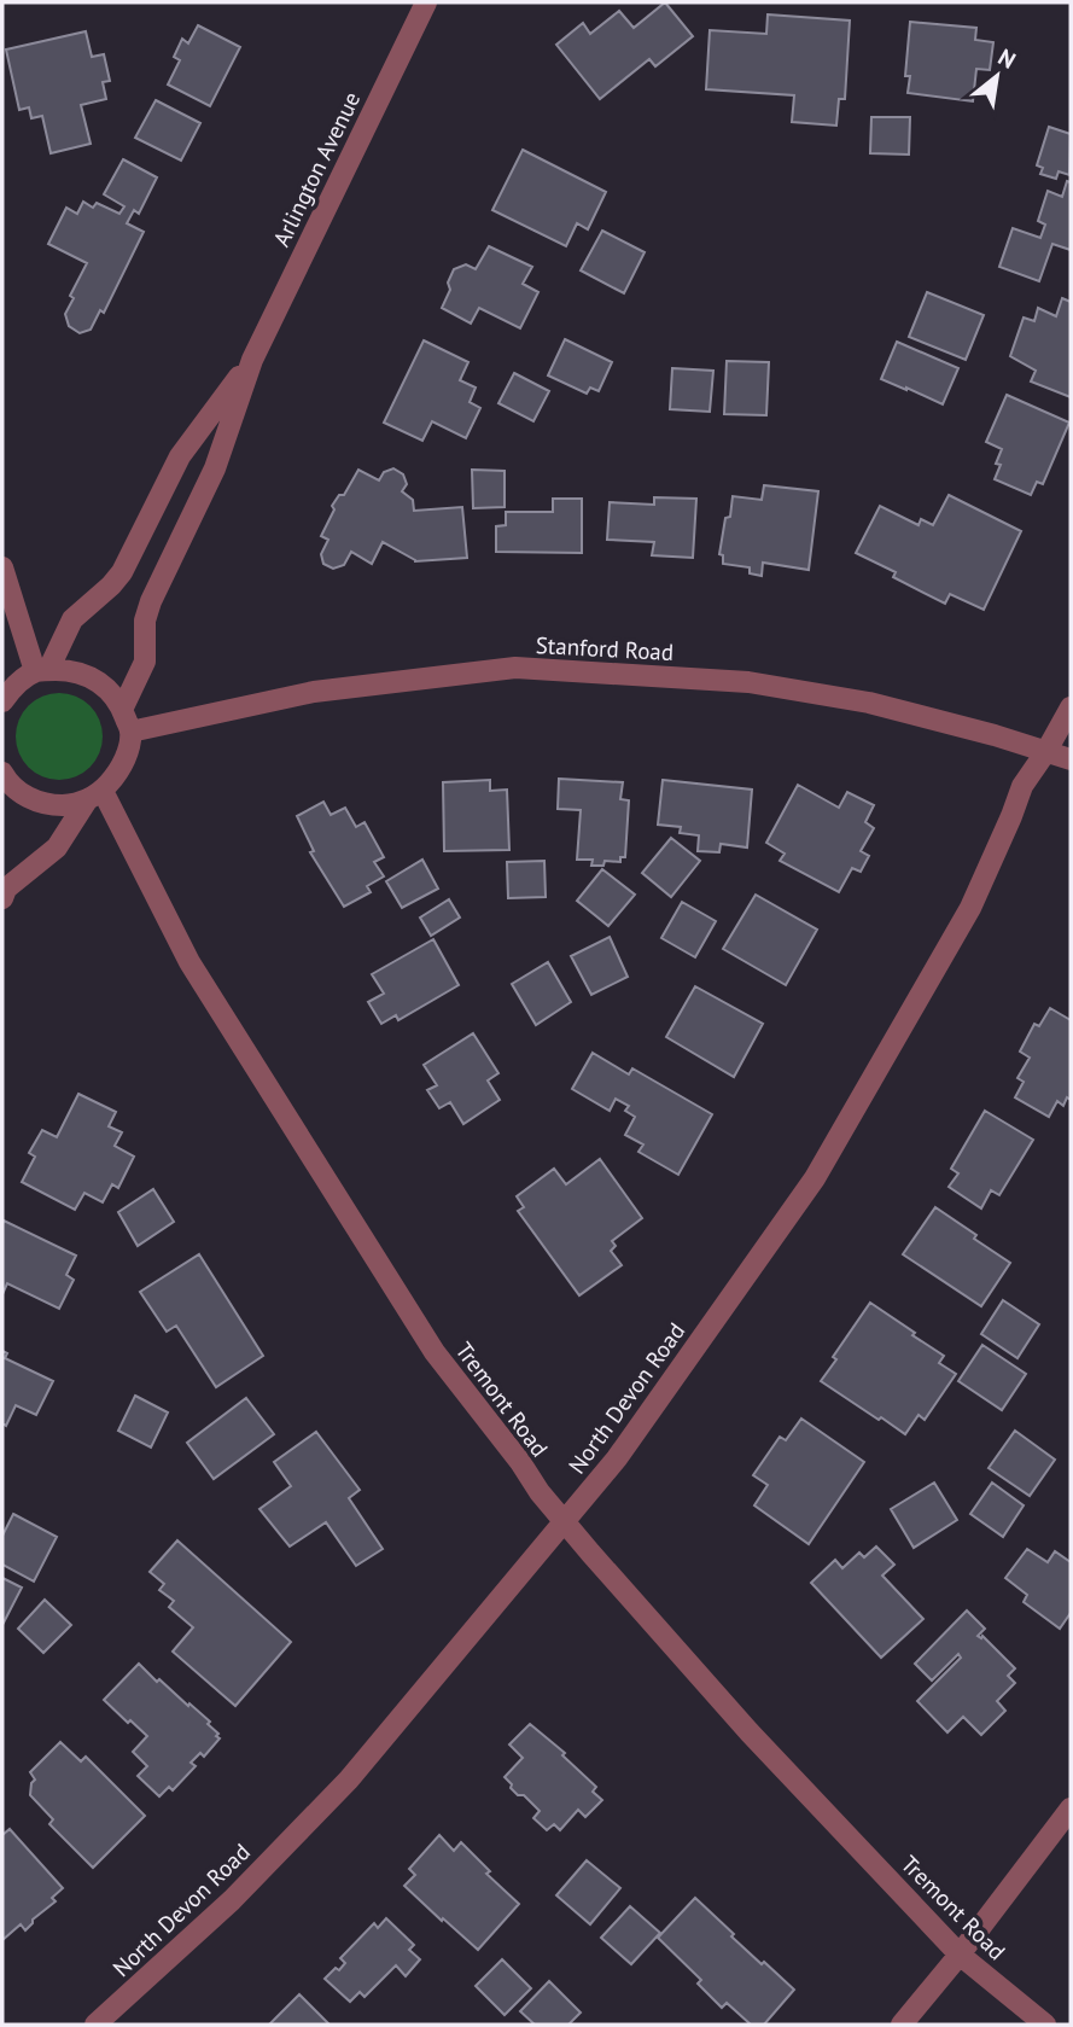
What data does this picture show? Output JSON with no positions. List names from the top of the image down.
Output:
{
  "streets": {
    "street": [
      "Arlington Avenue",
      "Stanford Road",
      "North Devon Road",
      "Tremont Road"
    ]
  },
  "crossings": [
    ["Stanford Road", "North Devon Road"],
    ["North Devon Road", "Tremont Road"]
  ],
  "north": "top right"
}
